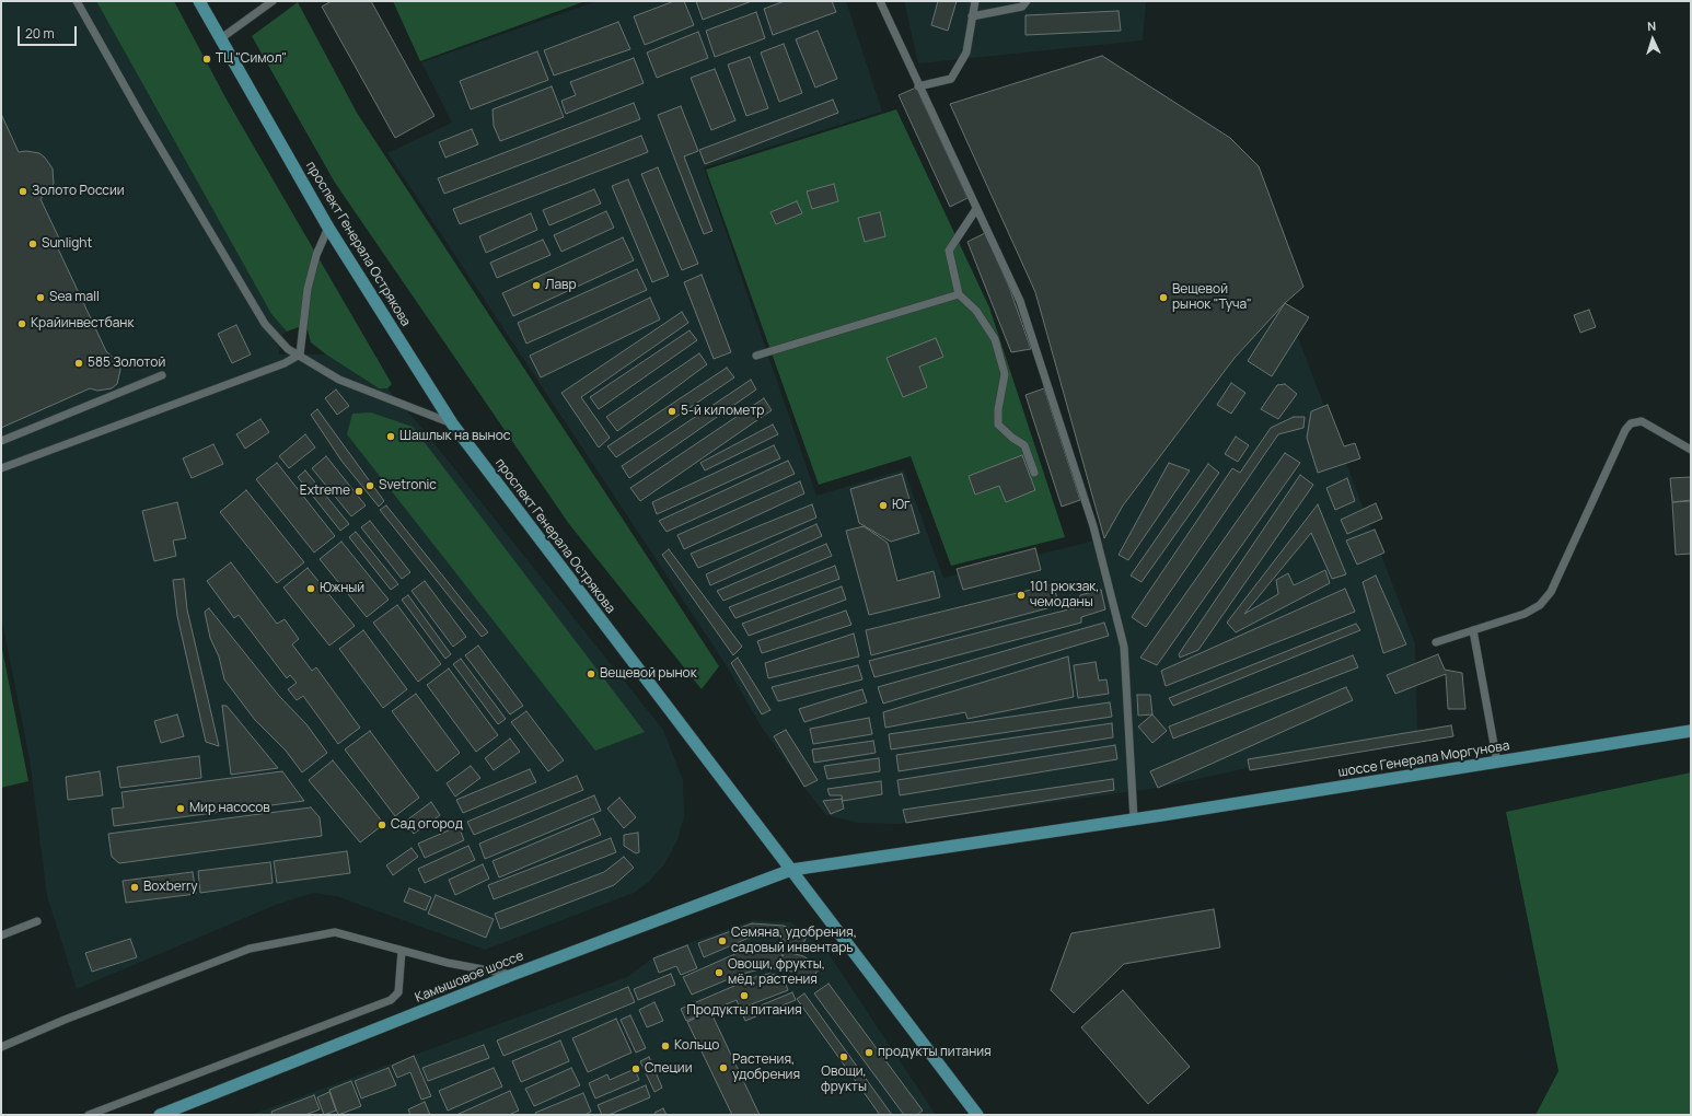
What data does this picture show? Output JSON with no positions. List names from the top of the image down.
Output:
{
  "streets": {
    "main road": ["проспект Генерала Острякова", "шоссе Генерала Моргунова", "Камышовое шоссе"]
  },
  "crossings": [
    ["проспект Генерала Острякова", "Камышовое шоссе"],
    ["шоссе Генерала Моргунова", "Камышовое шоссе"]
  ],
  "places": [
    "ТЦ \"Симол\"",
    "Золото России",
    "Sunlight",
    "Лавр",
    "Sea mall",
    "Вещевой рынок \"Туча\"",
    "Крайинвестбанк",
    "585 Золотой",
    "5-й километр",
    "Шашлык на вынос",
    "Svetronic",
    "Extreme",
    "Юг",
    "Южный",
    "101 рюкзак, чемоданы",
    "Вещевой рынок",
    "Мир насосов",
    "Сад огород",
    "Boxberry",
    "Семяна, удобрения, садовый инвентарь",
    "Овощи, фрукты, мёд, растения",
    "Продукты питания",
    "Кольцо",
    "продукты питания",
    "Овощи, фрукты",
    "Растения, удобрения",
    "Специи"
  ],
  "scale_bar": "20 m",
  "north": "top"
}
